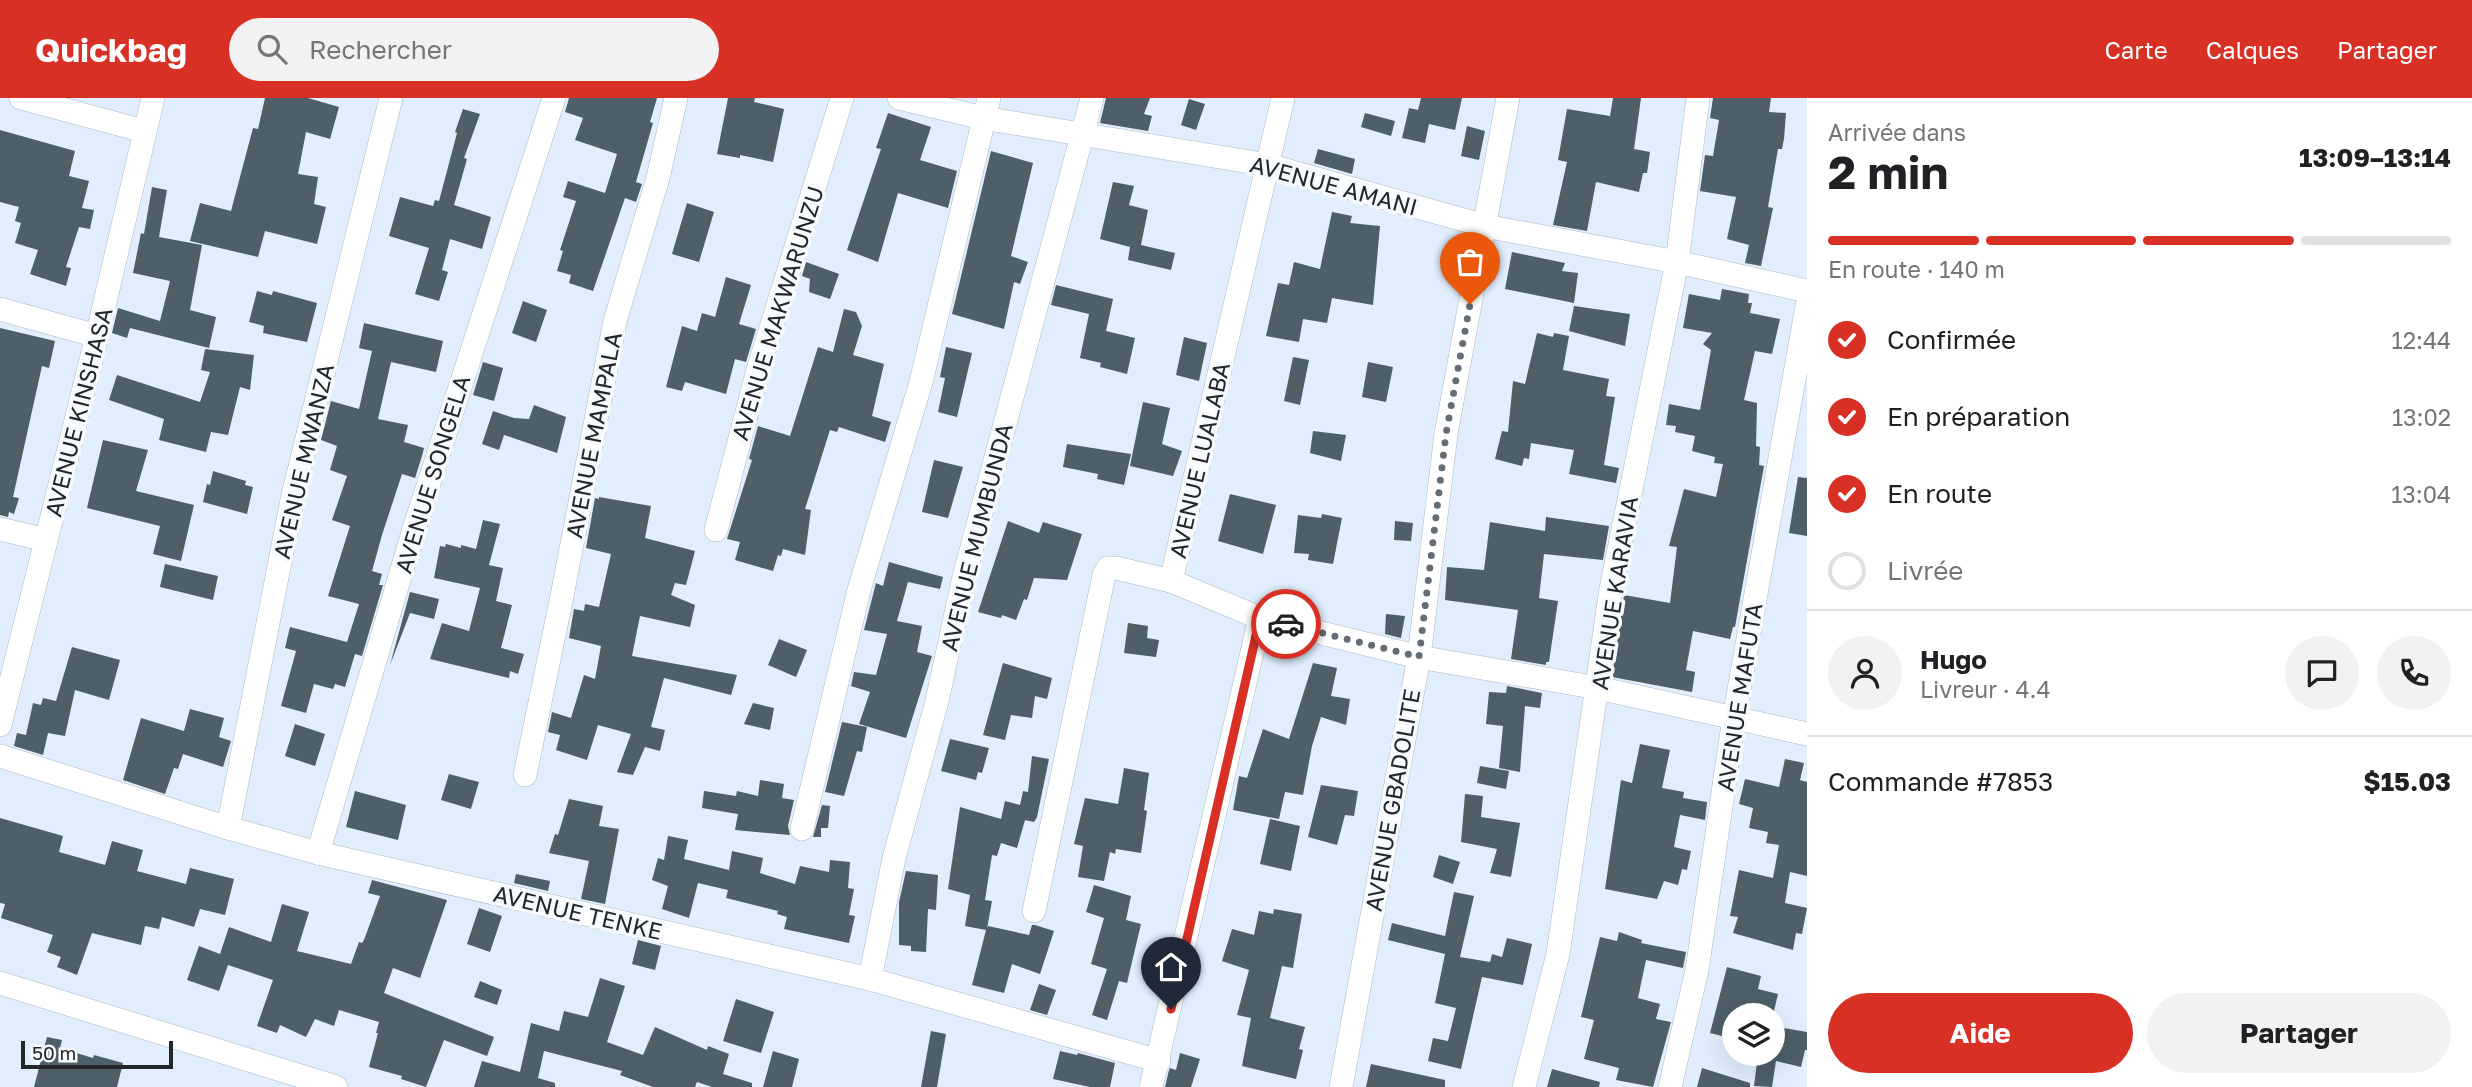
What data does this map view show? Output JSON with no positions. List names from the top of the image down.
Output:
{
  "streets": {
    "street": [
      "AVENUE AMANI",
      "AVENUE MAKWARUNZU",
      "AVENUE KINSHASA",
      "AVENUE MAMPALA",
      "AVENUE LUALABA",
      "AVENUE MWANZA",
      "AVENUE SONGELA",
      "AVENUE MUMBUNDA",
      "AVENUE KARAVIA",
      "AVENUE MAFUTA",
      "AVENUE GBADOLITE",
      "AVENUE TENKE"
    ]
  },
  "crossings": [
    ["AVENUE AMANI", "AVENUE LUALABA"],
    ["AVENUE AMANI", "AVENUE MUMBUNDA"],
    ["AVENUE AMANI", "AVENUE KARAVIA"],
    ["AVENUE AMANI", "AVENUE GBADOLITE"],
    ["AVENUE MWANZA", "AVENUE TENKE"],
    ["AVENUE SONGELA", "AVENUE TENKE"],
    ["AVENUE MUMBUNDA", "AVENUE TENKE"]
  ],
  "scale_bar": "50 m",
  "page": {
    "header": "Quickbag",
    "search": "Rechercher",
    "nav": ["Carte", "Calques", "Partager"],
    "heading": ["2 min", "Arrivée dans", "13:09–13:14"],
    "panel": [
      "Hugo",
      "Livreur · 4.4",
      "Commande #7853",
      "$15.03"
    ],
    "bar": "En route · 140 m",
    "list": [
      ["Confirmée", "12:44"],
      ["En préparation", "13:02"],
      ["En route", "13:04"],
      "Livrée"
    ],
    "buttons": ["Aide", "Partager"],
    "scale": "50 m"
  }
}
